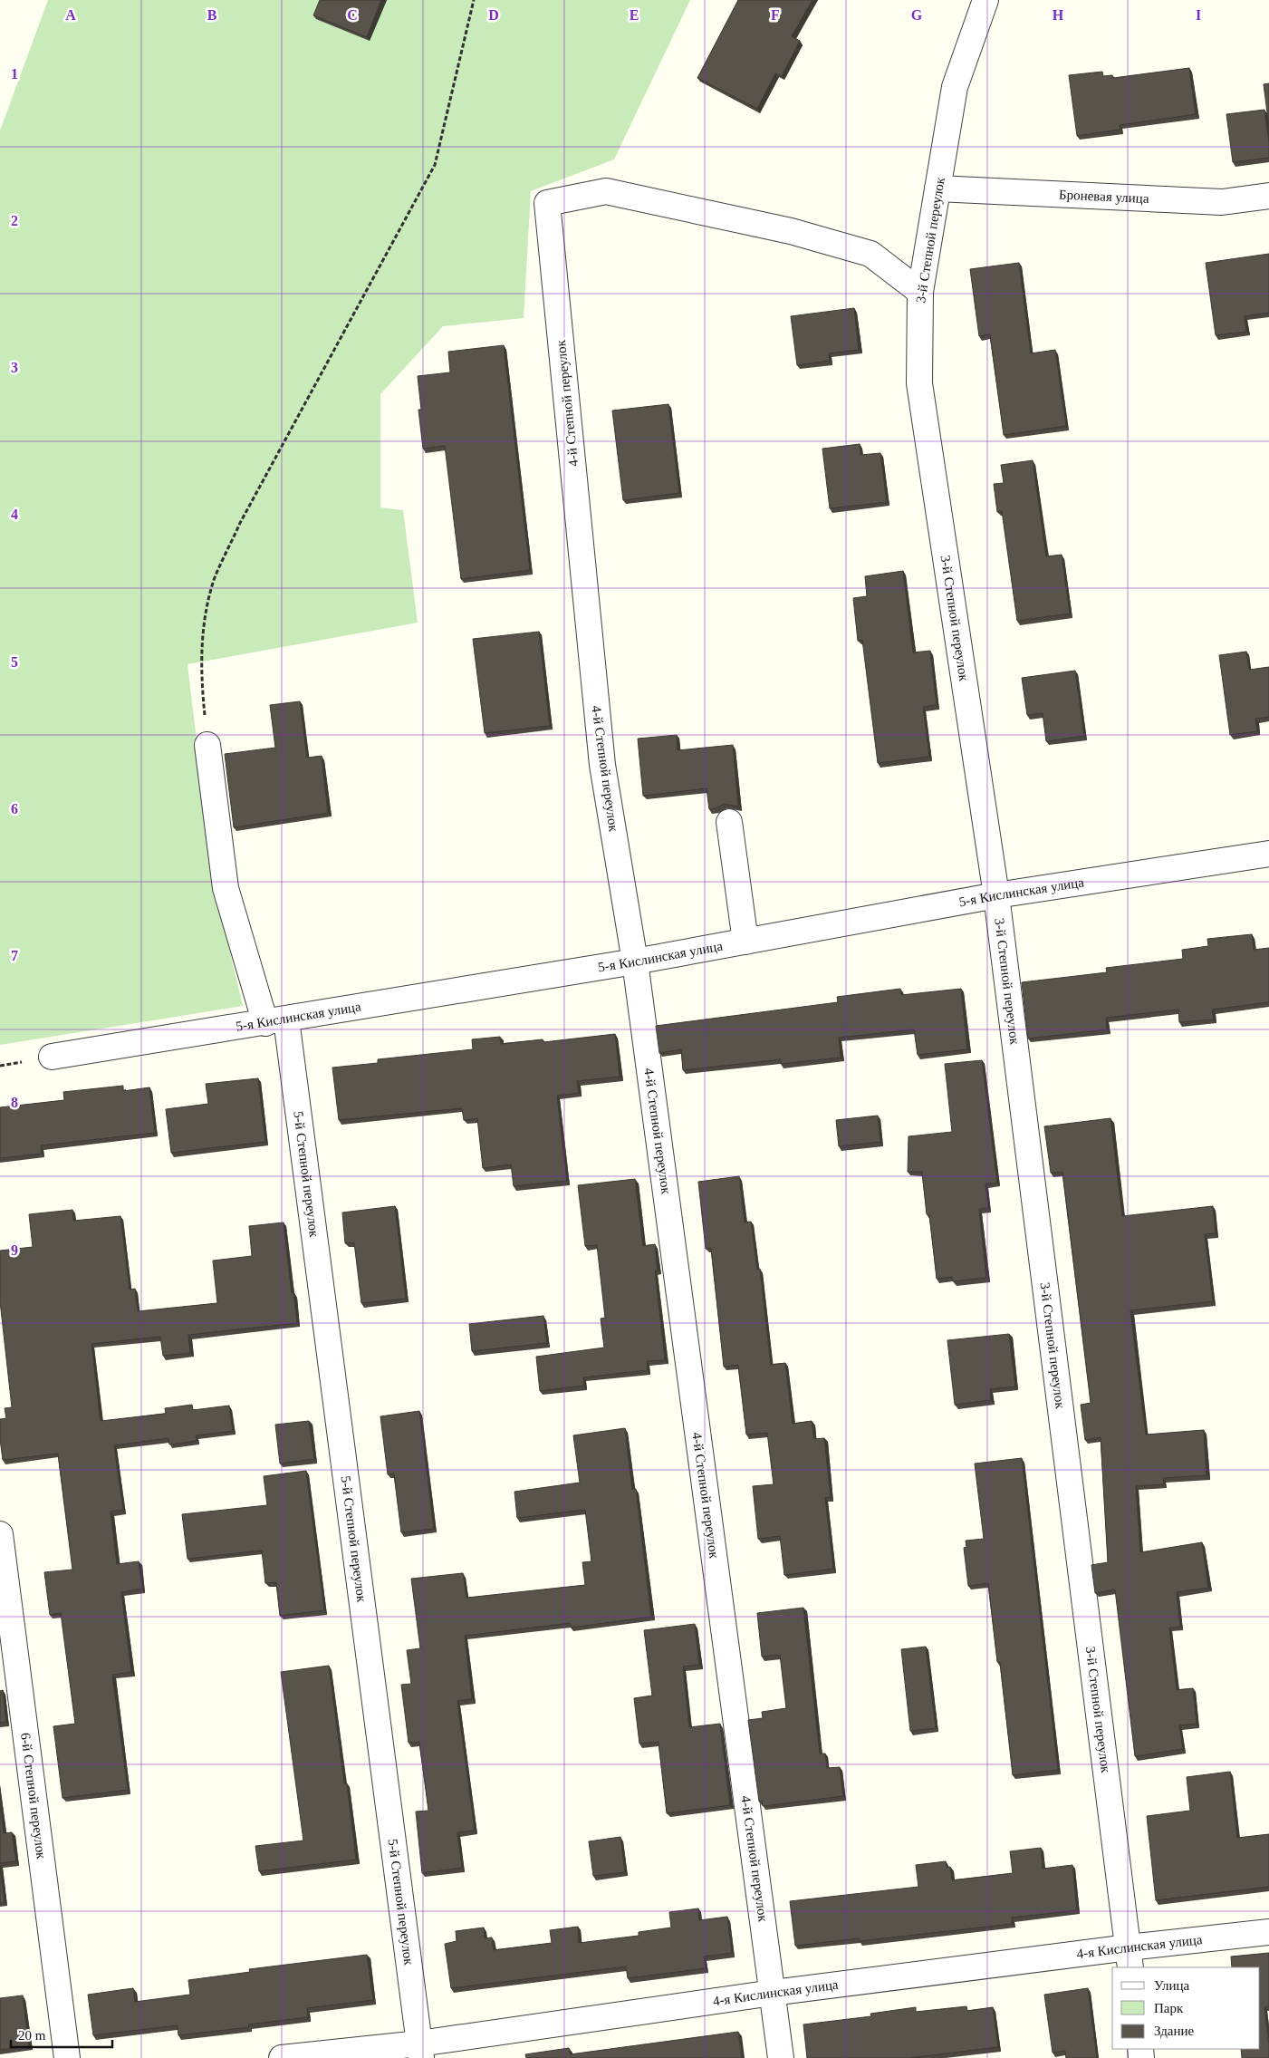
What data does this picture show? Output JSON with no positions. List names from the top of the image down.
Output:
{
  "streets": {
    "street": [
      "Броневая улица",
      "3-й Степной переулок",
      "4-й Степной переулок",
      "5-я Кислинская улица",
      "5-й Степной переулок",
      "6-й Степной переулок",
      "4-я Кислинская улица"
    ]
  },
  "crossings": [
    ["Броневая улица", "3-й Степной переулок"],
    ["3-й Степной переулок", "4-й Степной переулок"],
    ["3-й Степной переулок", "5-я Кислинская улица"],
    ["3-й Степной переулок", "4-я Кислинская улица"],
    ["4-й Степной переулок", "5-я Кислинская улица"],
    ["4-й Степной переулок", "4-я Кислинская улица"],
    ["5-я Кислинская улица", "5-й Степной переулок"],
    ["5-й Степной переулок", "4-я Кислинская улица"]
  ],
  "legend": ["Улица", "Парк", "Здание"],
  "scale_bar": "20 m",
  "grid": {
    "columns": [
      "A",
      "B",
      "C",
      "D",
      "E",
      "F",
      "G",
      "H",
      "I"
    ],
    "rows": [
      "1",
      "2",
      "3",
      "4",
      "5",
      "6",
      "7",
      "8",
      "9"
    ]
  }
}
